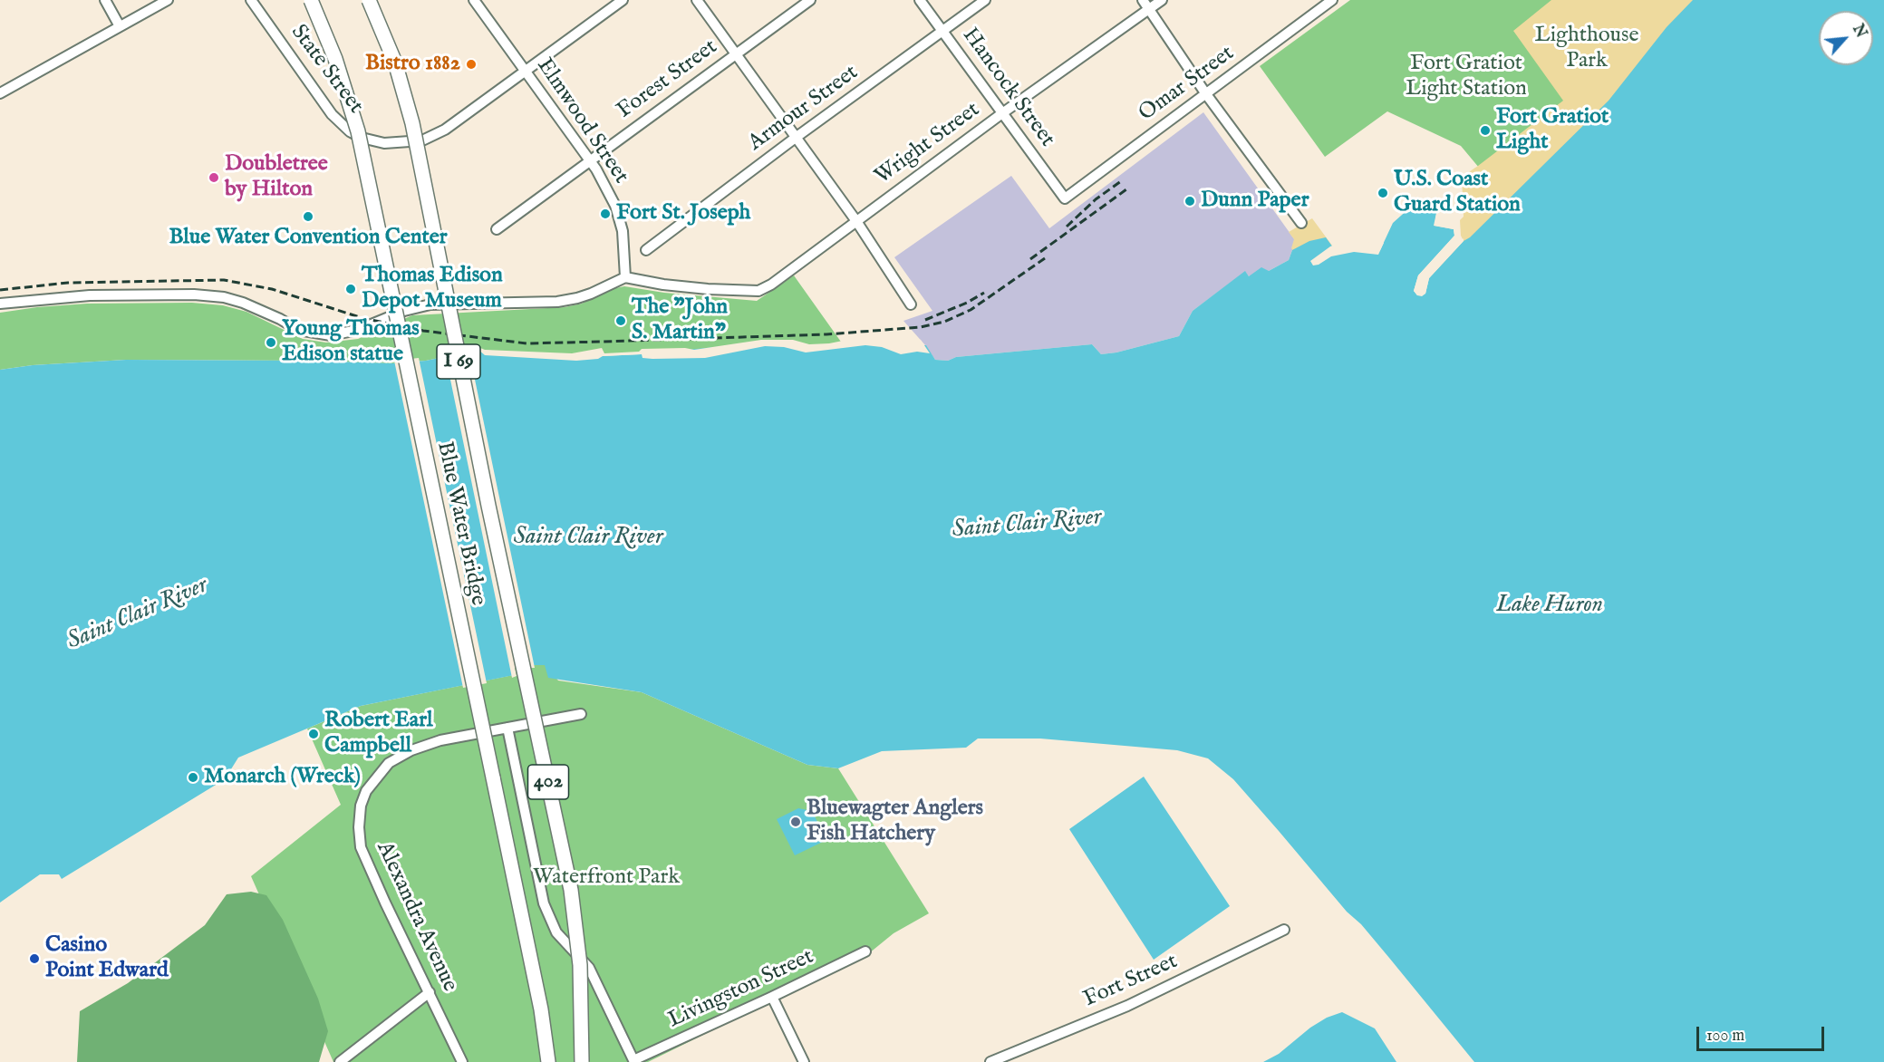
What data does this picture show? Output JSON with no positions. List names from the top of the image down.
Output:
{
  "streets": {
    "highway": ["I 69", "Blue Water Bridge", "402"],
    "street": [
      "State Street",
      "Forest Street",
      "Omar Street",
      "Hancock Street",
      "Armour Street",
      "Elmwood Street",
      "Wright Street",
      "Alexandra Avenue",
      "Fort Street",
      "Livingston Street"
    ]
  },
  "crossings": [
    ["State Street", "Elmwood Street"],
    ["Forest Street", "Elmwood Street"],
    ["Omar Street", "Hancock Street"],
    ["Hancock Street", "Armour Street"],
    ["Hancock Street", "Wright Street"],
    ["Elmwood Street", "Wright Street"]
  ],
  "water": ["Saint Clair River", "Lake Huron"],
  "parks": ["Lighthouse Park", "Fort Gratiot Light Station", "Waterfront Park"],
  "places": [
    "Bistro 1882",
    "Fort Gratiot Light",
    "Doubletree by Hilton",
    "U.S. Coast Guard Station",
    "Dunn Paper",
    "Fort St. Joseph",
    "Blue Water Convention Center",
    "Thomas Edison Depot Museum",
    "The \"John S. Martin\"",
    "Young Thomas Edison statue",
    "Robert Earl Campbell",
    "Monarch (Wreck)",
    "Bluewagter Anglers Fish Hatchery",
    "Casino Point Edward"
  ],
  "scale_bar": "100 m",
  "north": "top right"
}
